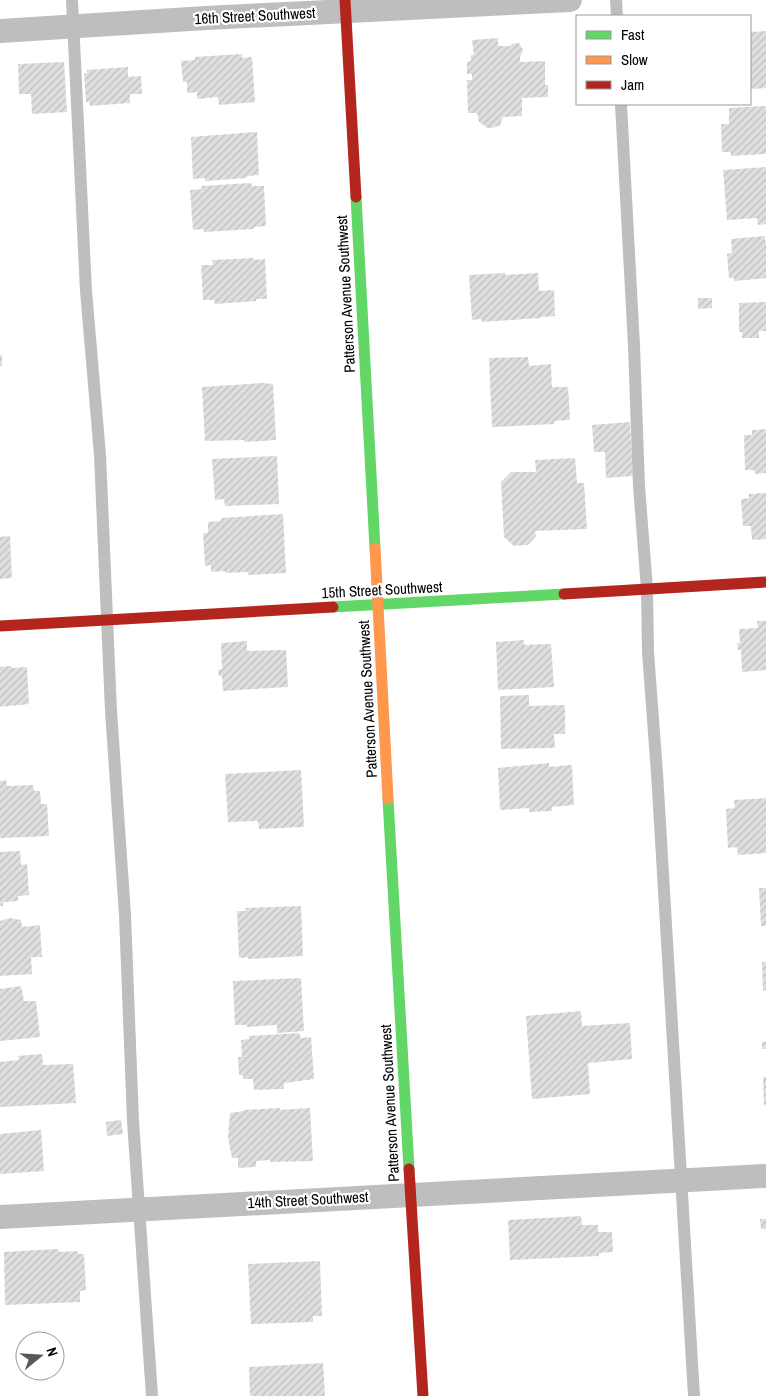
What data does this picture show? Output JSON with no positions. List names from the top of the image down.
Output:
{
  "streets": {
    "main road": ["Patterson Avenue Southwest", "15th Street Southwest"],
    "street": ["16th Street Southwest", "14th Street Southwest"]
  },
  "crossings": [
    ["16th Street Southwest", "Patterson Avenue Southwest"],
    ["Patterson Avenue Southwest", "15th Street Southwest"],
    ["Patterson Avenue Southwest", "14th Street Southwest"]
  ],
  "legend": ["Fast", "Slow", "Jam"],
  "north": "right"
}
